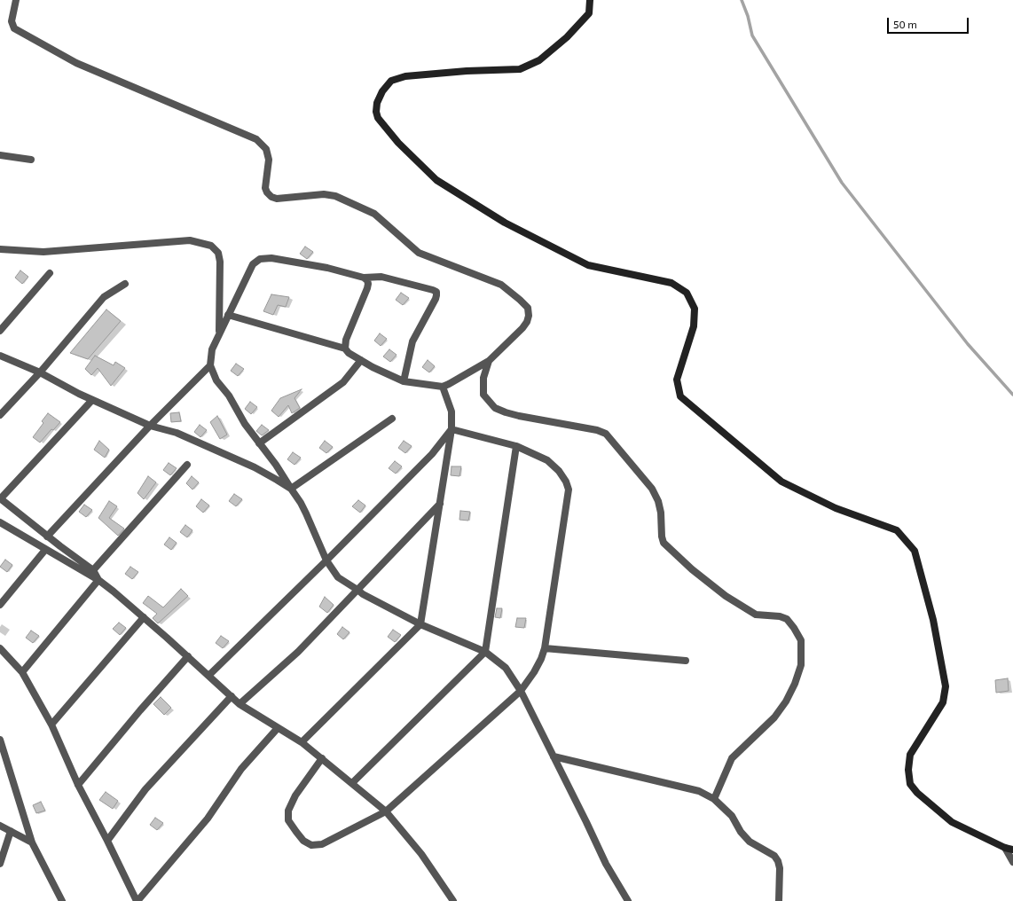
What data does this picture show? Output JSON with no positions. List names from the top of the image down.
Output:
{
  "scale_bar": "50 m"
}
